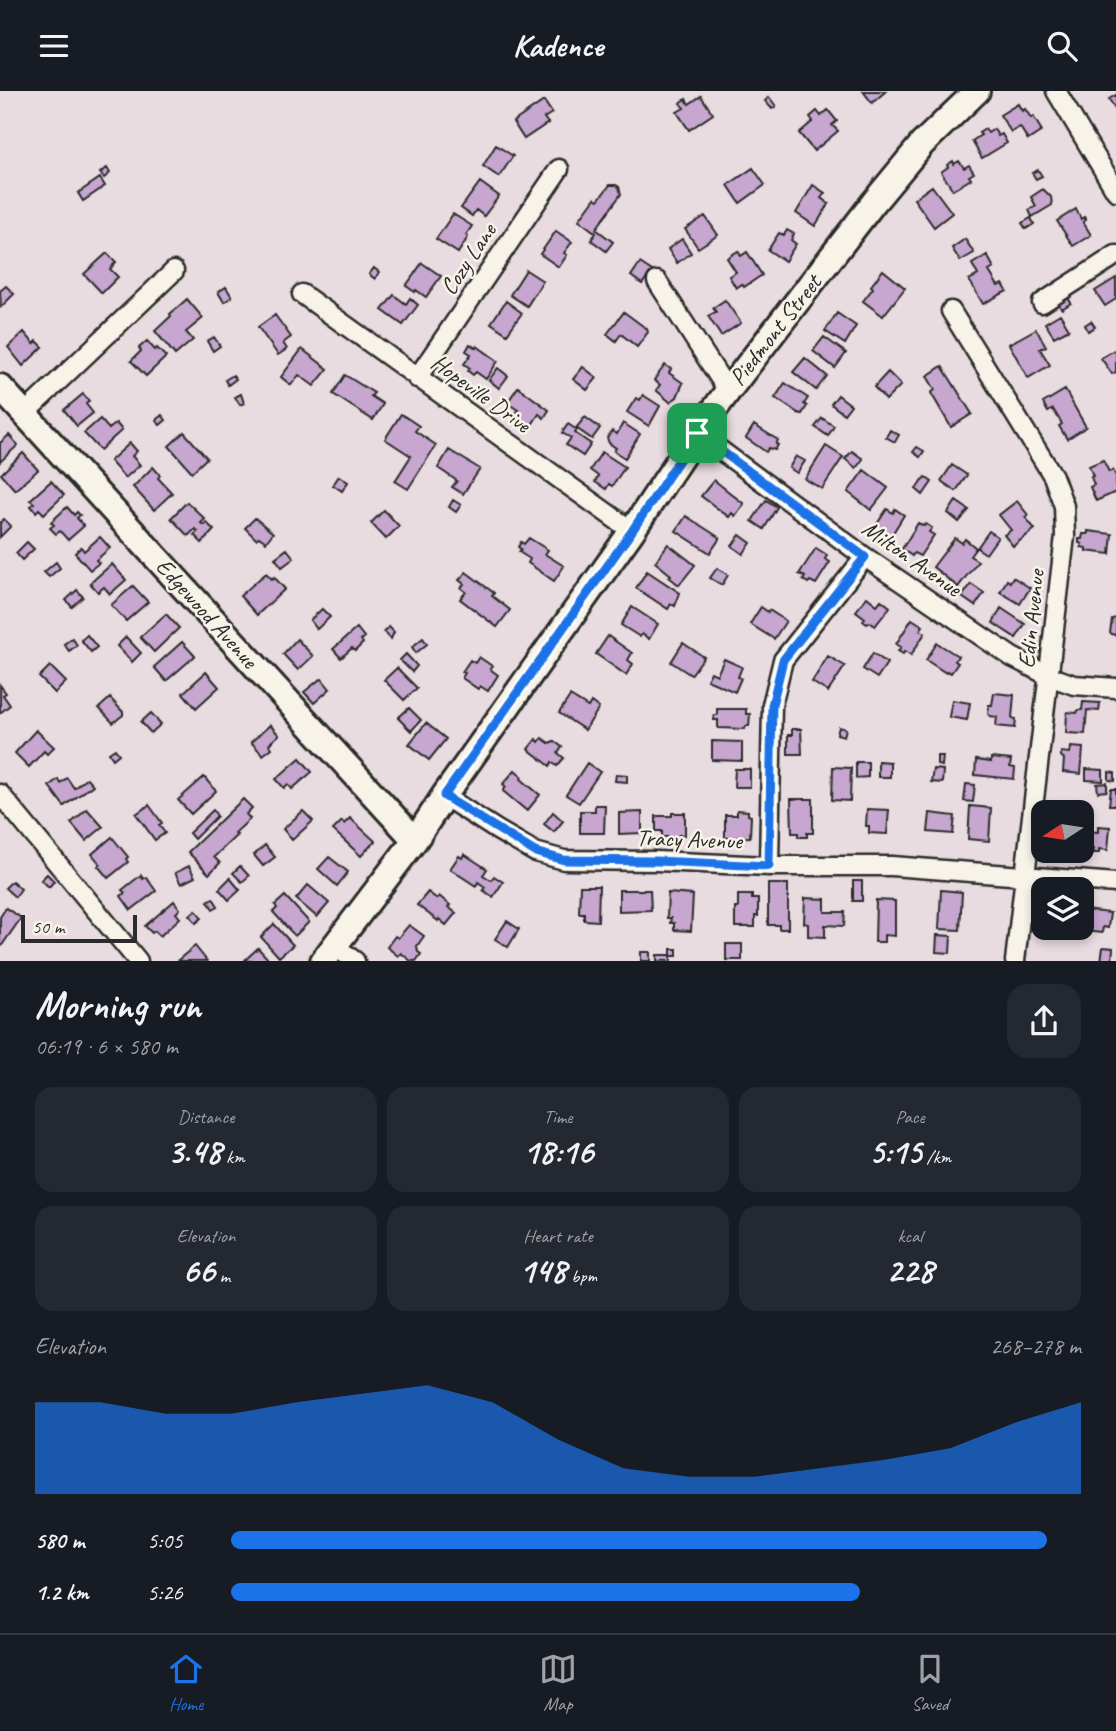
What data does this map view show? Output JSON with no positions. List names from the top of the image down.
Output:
{
  "streets": {
    "street": [
      "Cozy Lane",
      "Piedmont Street",
      "Hopeville Drive",
      "Milton Avenue",
      "Edgewood Avenue",
      "Edin Avenue",
      "Tracy Avenue"
    ]
  },
  "crossings": [
    ["Cozy Lane", "Hopeville Drive"],
    ["Piedmont Street", "Hopeville Drive"],
    ["Piedmont Street", "Milton Avenue"],
    ["Piedmont Street", "Edgewood Avenue"],
    ["Piedmont Street", "Tracy Avenue"],
    ["Milton Avenue", "Edin Avenue"],
    ["Edin Avenue", "Tracy Avenue"]
  ],
  "scale_bar": "50 m",
  "north": "left",
  "page": {
    "header": "Kadence",
    "scale": "50 m",
    "heading": ["Morning run", "06:19 · 6 × 580 m"],
    "stats": [
      ["Distance", "3.48 km"],
      ["Time", "18:16"],
      ["Pace", "5:15 /km"],
      ["Elevation", "66 m"],
      ["Heart rate", "148 bpm"],
      ["kcal", "228"]
    ],
    "chart": ["Elevation", "268–278 m"],
    "list": [
      {
        "name": "580 m",
        "note": "5:05"
      },
      {
        "name": "1.2 km",
        "note": "5:26"
      }
    ],
    "tabs": ["Home", "Map", "Saved"]
  }
}
